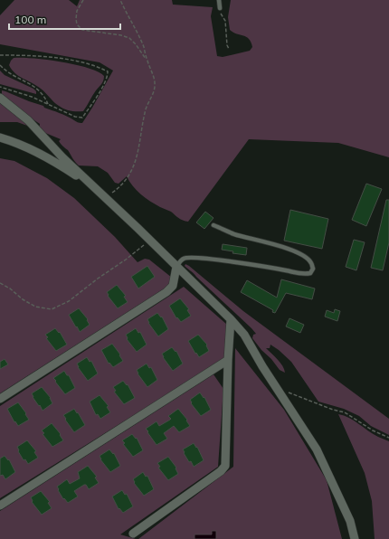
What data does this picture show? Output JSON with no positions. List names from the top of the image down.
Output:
{
  "scale_bar": "100 m"
}
